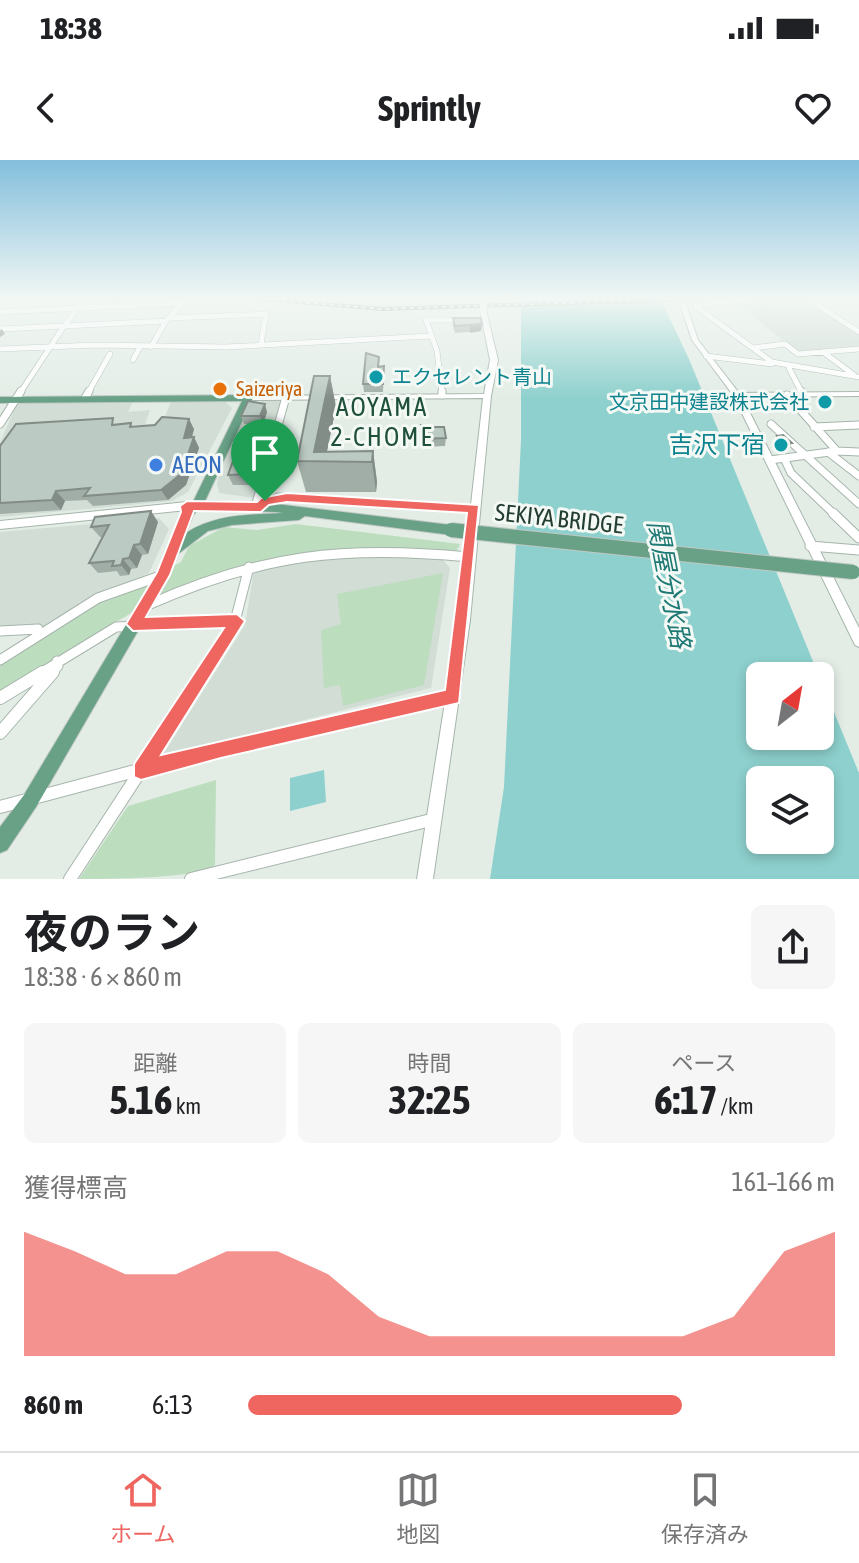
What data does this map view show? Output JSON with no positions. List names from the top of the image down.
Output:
{
  "streets": {
    "main road": ["SEKIYA BRIDGE"]
  },
  "districts": ["AOYAMA 2-CHOME"],
  "water": ["関屋分水路"],
  "places": [
    "エクセレント青山",
    "Saizeriya",
    "文京田中建設株式会社",
    "吉沢下宿",
    "AEON"
  ],
  "north": "top right",
  "page": {
    "status": "18:38",
    "header": "Sprintly",
    "heading": ["夜のラン", "18:38 · 6 × 860 m"],
    "stats": [
      ["距離", "5.16 km"],
      ["時間", "32:25"],
      ["ペース", "6:17 /km"]
    ],
    "chart": ["獲得標高", "161–166 m"],
    "list": [
      {
        "name": "860 m",
        "note": "6:13"
      }
    ],
    "tabs": ["ホーム", "地図", "保存済み"]
  }
}
